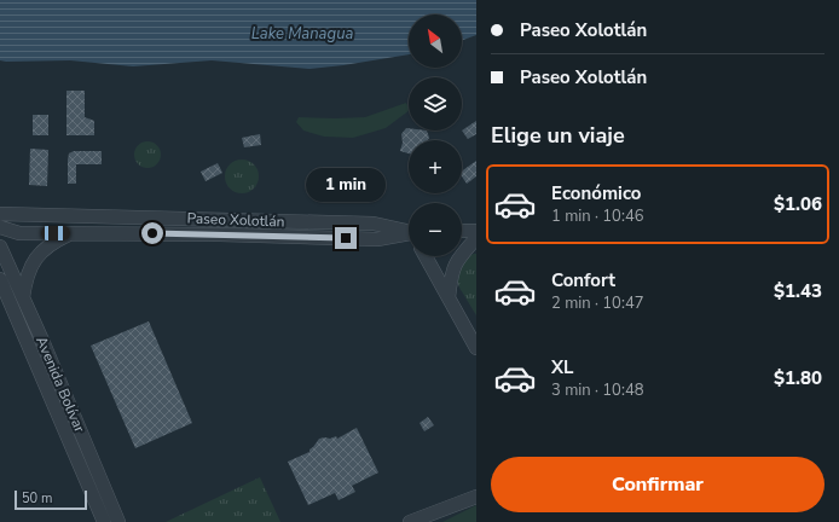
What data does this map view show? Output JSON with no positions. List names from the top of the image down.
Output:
{
  "streets": {
    "street": ["Paseo Xolotlán", "Avenida Bolívar"]
  },
  "water": ["Lake Managua"],
  "scale_bar": "50 m",
  "north": "top left",
  "page": {
    "banner": ["Paseo Xolotlán", "Paseo Xolotlán"],
    "map_buttons": ["+", "−"],
    "heading": "Elige un viaje",
    "list": [
      {
        "name": "Económico",
        "note": "1 min · 10:46",
        "value": "$1.06"
      },
      {
        "name": "Confort",
        "note": "2 min · 10:47",
        "value": "$1.43"
      },
      {
        "name": "XL",
        "note": "3 min · 10:48",
        "value": "$1.80"
      }
    ],
    "bubble": "1 min",
    "buttons": "Confirmar",
    "scale": "50 m"
  }
}
